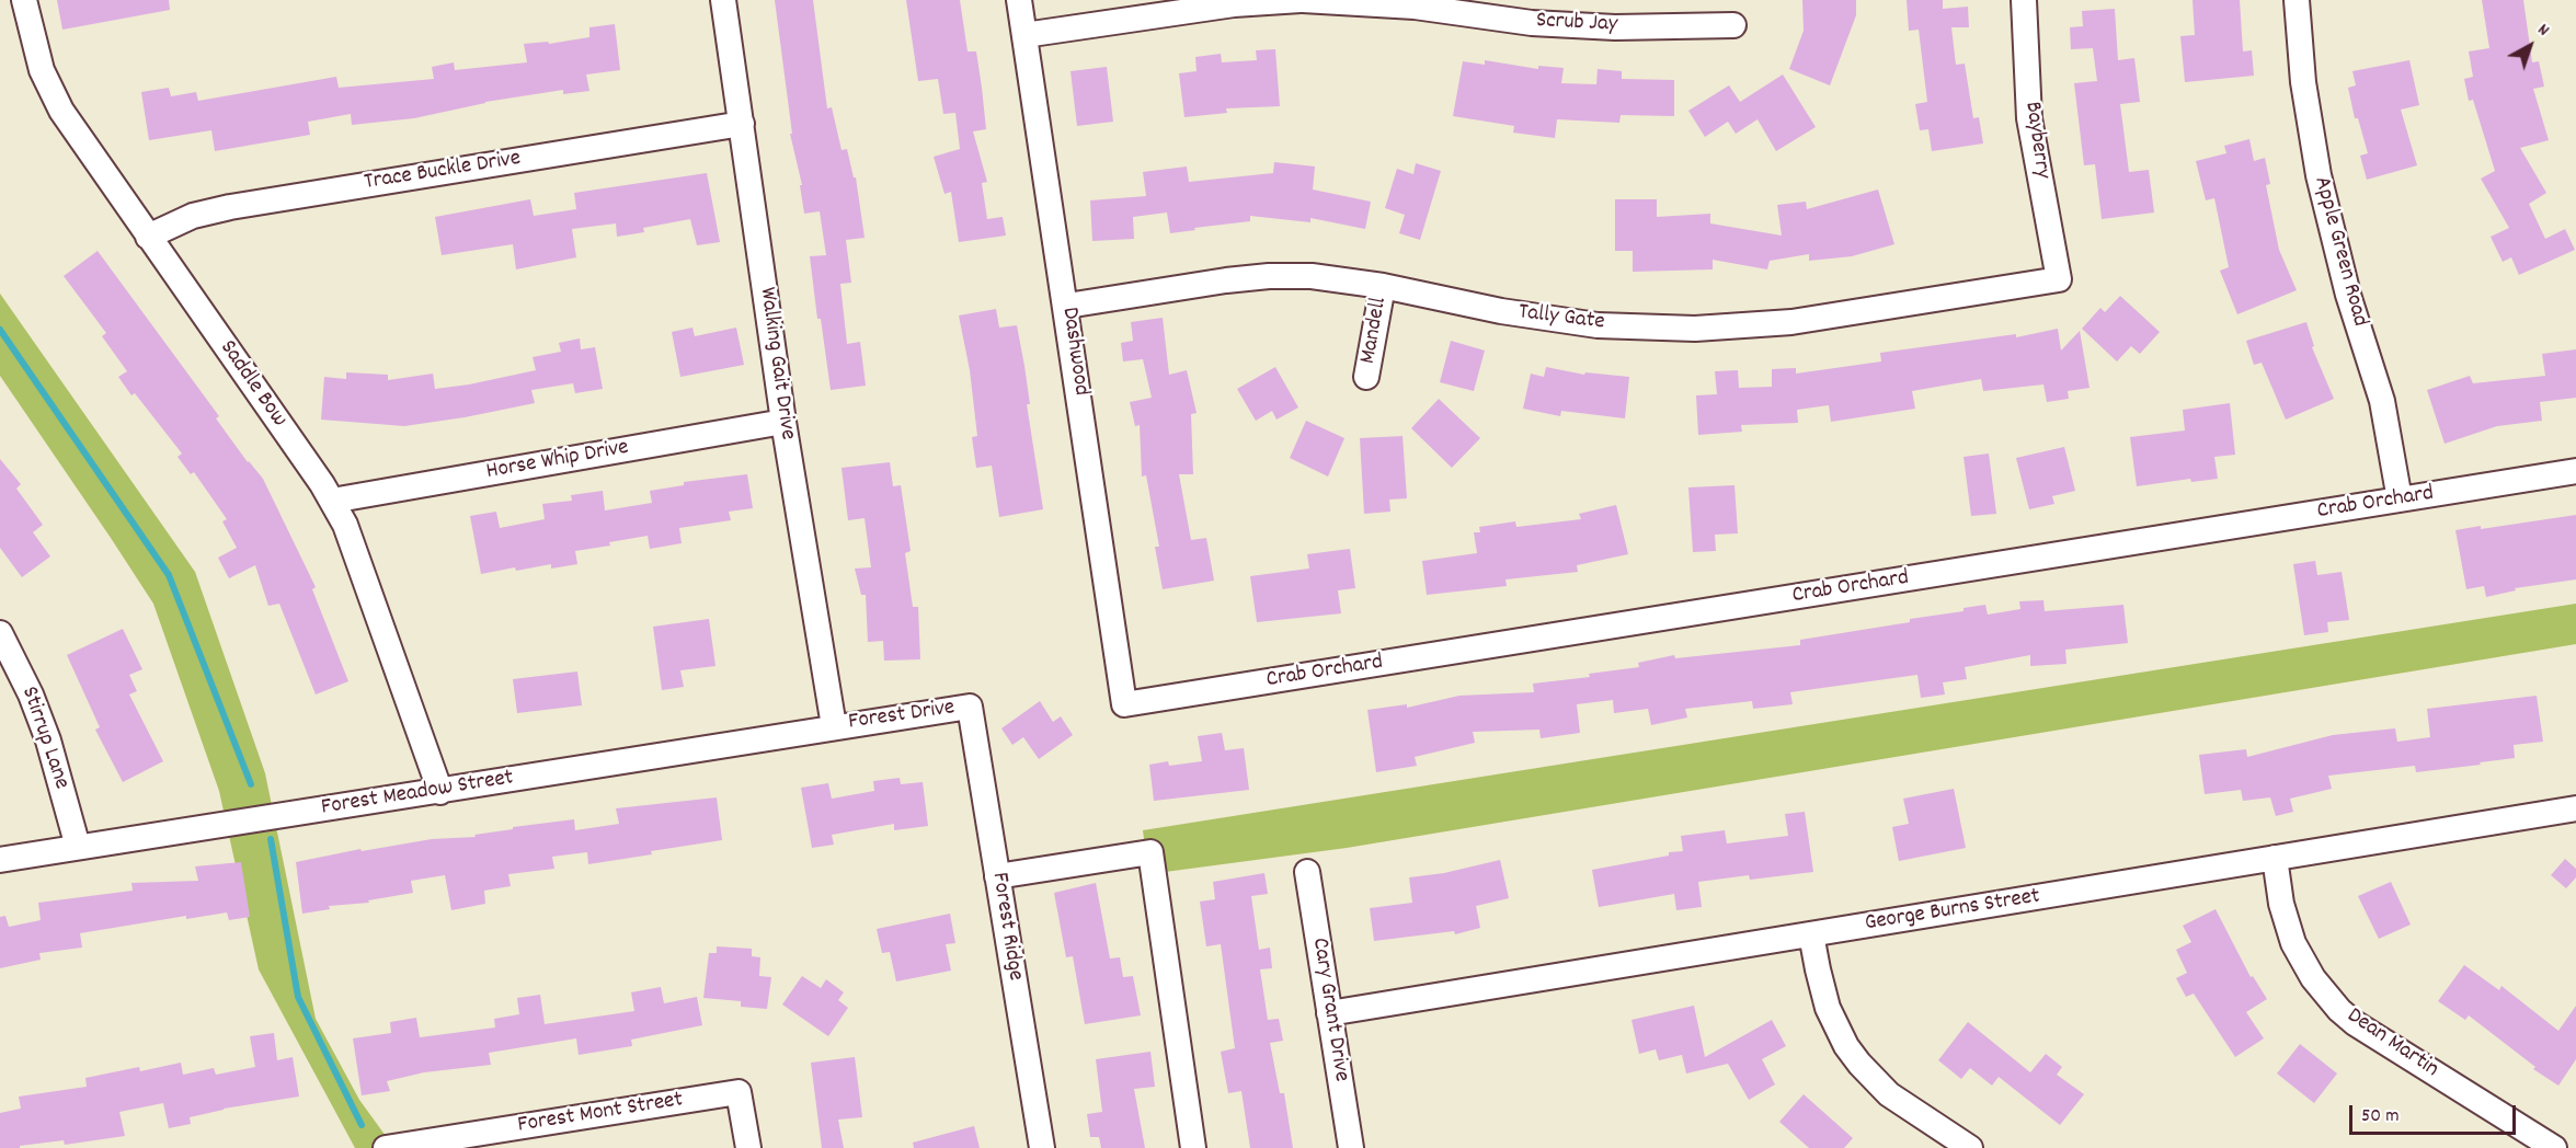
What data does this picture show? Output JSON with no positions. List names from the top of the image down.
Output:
{
  "streets": {
    "street": [
      "Scrub Jay",
      "Bayberry",
      "Trace Buckle Drive",
      "Apple Green Road",
      "Tally Gate",
      "Mandell",
      "Dashwood",
      "Walking Gait Drive",
      "Saddle Bow",
      "Horse Whip Drive",
      "Crab Orchard",
      "Forest Drive",
      "Stirrup Lane",
      "Forest Meadow Street",
      "George Burns Street",
      "Forest Ridge",
      "Cary Grant Drive",
      "Dean Martin",
      "Forest Mont Street"
    ]
  },
  "crossings": [
    ["Scrub Jay", "Dashwood"],
    ["Bayberry", "Tally Gate"],
    ["Trace Buckle Drive", "Walking Gait Drive"],
    ["Trace Buckle Drive", "Saddle Bow"],
    ["Apple Green Road", "Crab Orchard"],
    ["Tally Gate", "Mandell"],
    ["Tally Gate", "Dashwood"],
    ["Dashwood", "Crab Orchard"],
    ["Walking Gait Drive", "Horse Whip Drive"],
    ["Walking Gait Drive", "Forest Drive"],
    ["Walking Gait Drive", "Forest Meadow Street"],
    ["Saddle Bow", "Horse Whip Drive"],
    ["Saddle Bow", "Forest Meadow Street"],
    ["Forest Drive", "Forest Meadow Street"],
    ["Forest Drive", "Forest Ridge"],
    ["Stirrup Lane", "Forest Meadow Street"],
    ["George Burns Street", "Cary Grant Drive"],
    ["George Burns Street", "Dean Martin"]
  ],
  "scale_bar": "50 m",
  "north": "top right"
}
